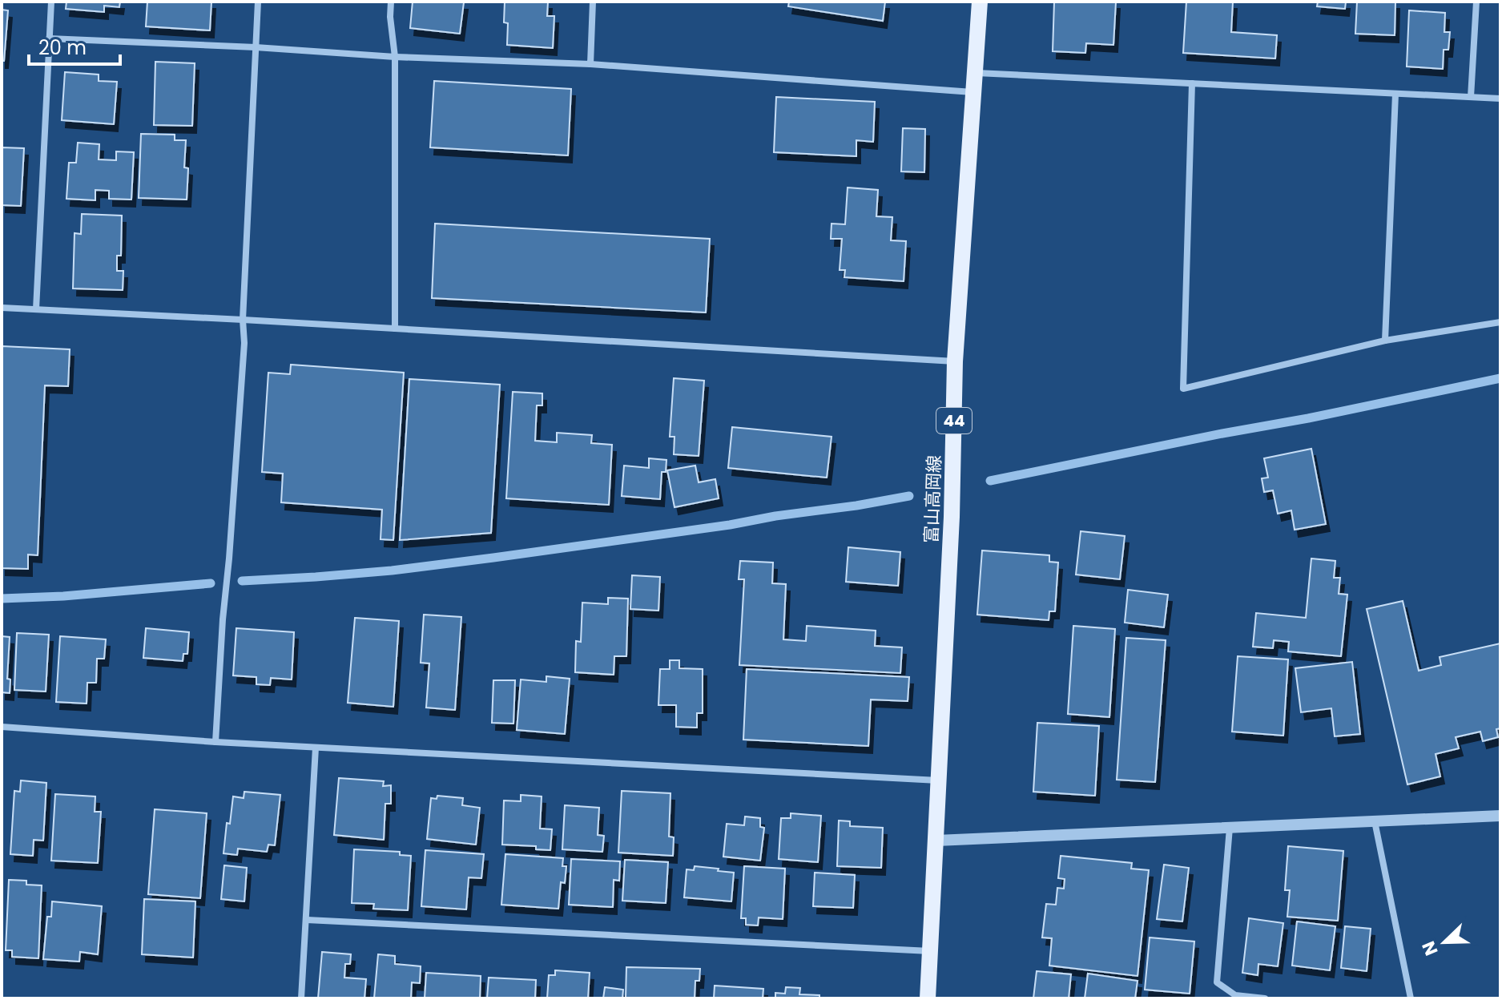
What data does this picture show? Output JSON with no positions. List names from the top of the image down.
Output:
{
  "streets": {
    "main road": ["44", "富山高岡線"]
  },
  "scale_bar": "20 m",
  "north": "bottom left"
}
